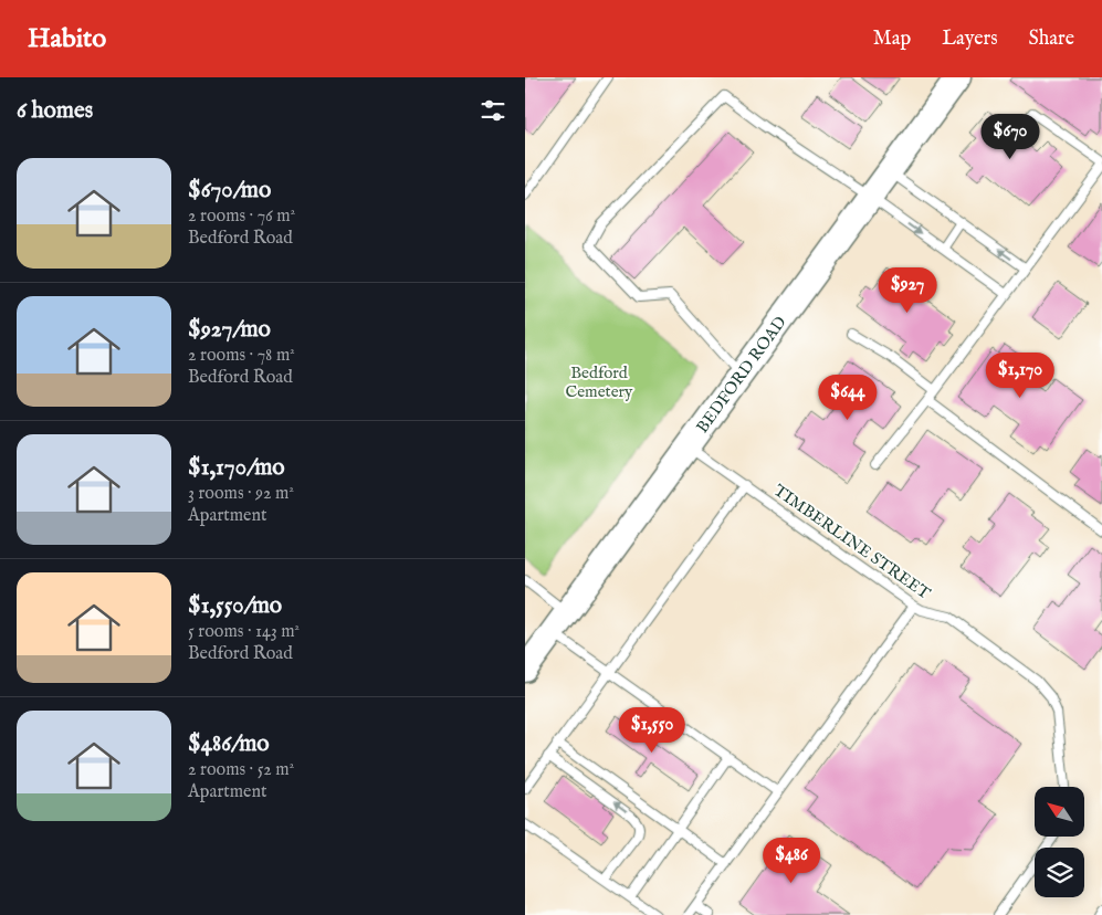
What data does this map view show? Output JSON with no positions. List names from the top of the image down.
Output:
{
  "streets": {
    "main road": ["BEDFORD ROAD"],
    "lane": ["TIMBERLINE STREET"]
  },
  "crossings": [
    ["BEDFORD ROAD", "TIMBERLINE STREET"]
  ],
  "parks": ["Bedford Cemetery"],
  "north": "top left",
  "page": {
    "header": "Habito",
    "nav": ["Map", "Layers", "Share"],
    "heading": "6 homes",
    "price": [
      "$670",
      "$927",
      "$1,170",
      "$644",
      "$1,550",
      "$486"
    ],
    "list": [
      {
        "name": "$670/mo",
        "note": "2 rooms · 76 m² · Bedford Road"
      },
      {
        "name": "$927/mo",
        "note": "2 rooms · 78 m² · Bedford Road"
      },
      {
        "name": "$1,170/mo",
        "note": "3 rooms · 92 m² · Apartment"
      },
      {
        "name": "$1,550/mo",
        "note": "5 rooms · 143 m² · Bedford Road"
      },
      {
        "name": "$486/mo",
        "note": "2 rooms · 52 m² · Apartment"
      }
    ]
  }
}
